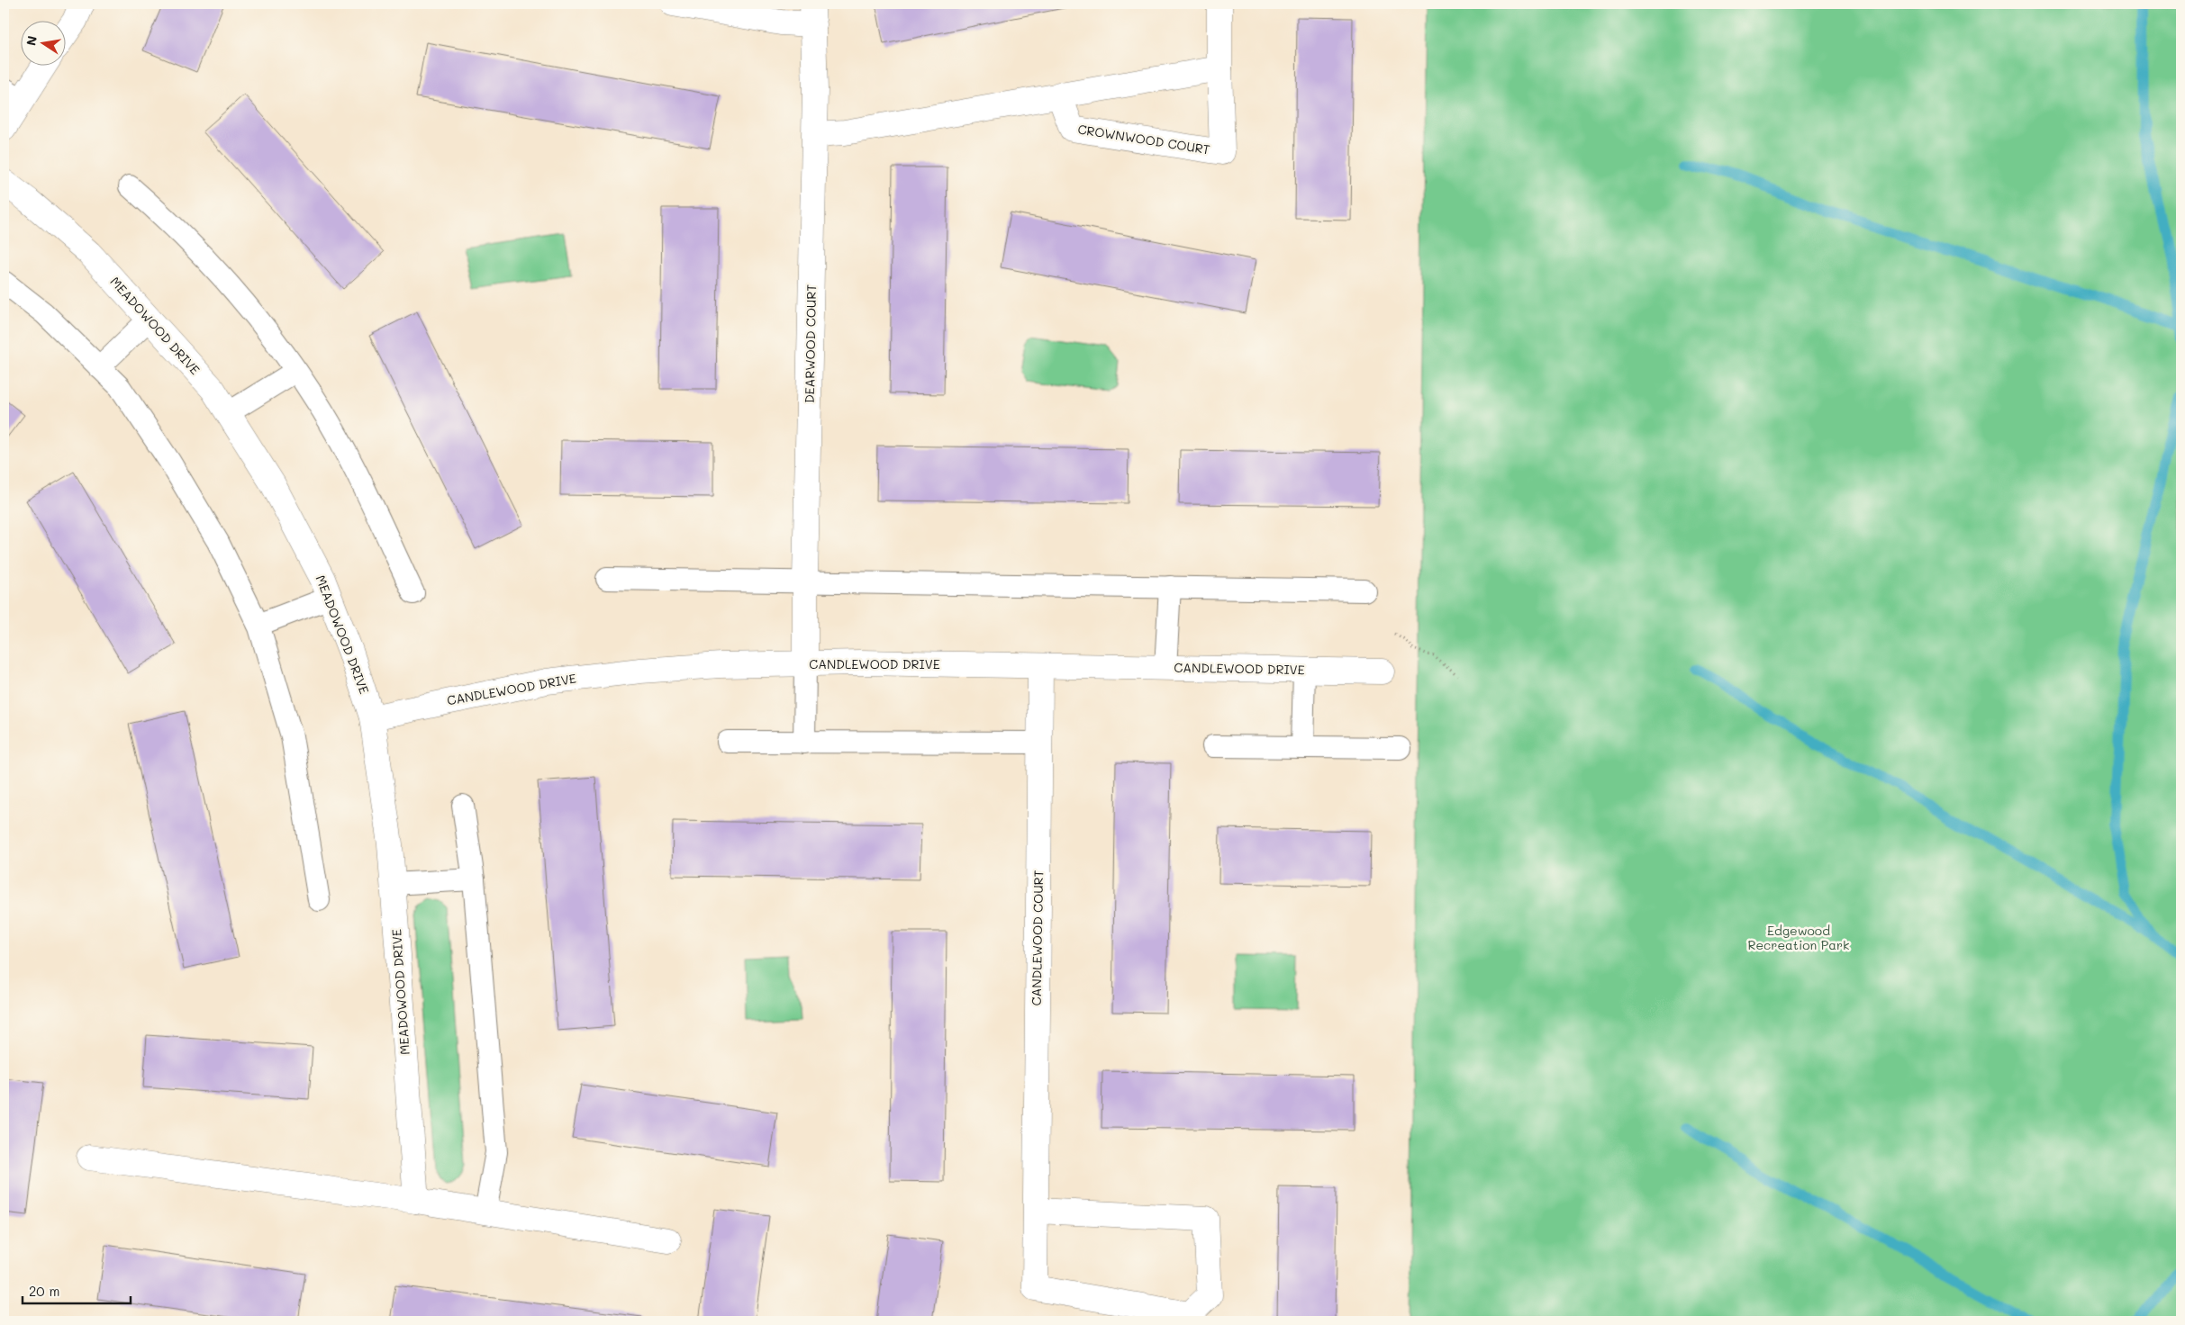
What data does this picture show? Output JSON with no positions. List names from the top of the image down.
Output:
{
  "streets": {
    "street": [
      "CROWNWOOD COURT",
      "MEADOWOOD DRIVE",
      "DEARWOOD COURT",
      "CANDLEWOOD DRIVE",
      "CANDLEWOOD COURT"
    ]
  },
  "crossings": [
    ["MEADOWOOD DRIVE", "CANDLEWOOD DRIVE"],
    ["DEARWOOD COURT", "CANDLEWOOD DRIVE"],
    ["CANDLEWOOD DRIVE", "CANDLEWOOD COURT"]
  ],
  "parks": ["Edgewood Recreation Park"],
  "scale_bar": "20 m",
  "north": "left"
}
